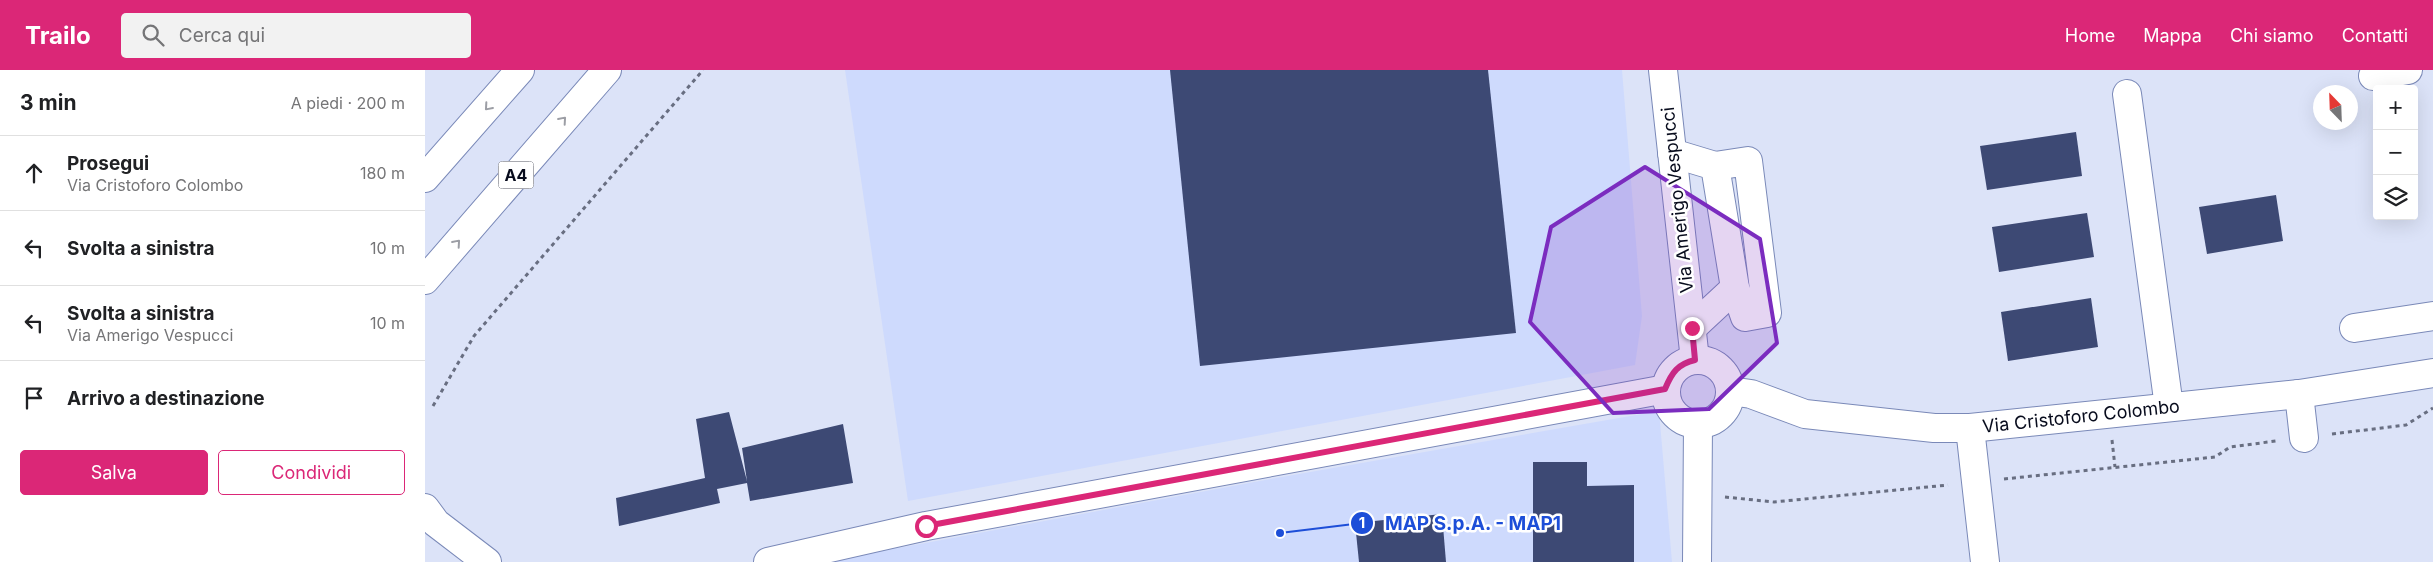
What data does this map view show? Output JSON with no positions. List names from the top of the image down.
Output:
{
  "streets": {
    "main road": ["A4", "Via Amerigo Vespucci", "Via Cristoforo Colombo"]
  },
  "crossings": [
    ["Via Amerigo Vespucci", "Via Cristoforo Colombo"]
  ],
  "places": ["MAP S.p.A. - MAP1"],
  "north": "top left",
  "page": {
    "header": "Trailo",
    "search": "Cerca qui",
    "nav": [
      "Home",
      "Mappa",
      "Chi siamo",
      "Contatti"
    ],
    "heading": ["3 min", "A piedi · 200 m"],
    "map_buttons": ["+", "−"],
    "list": [
      ["Prosegui", "Via Cristoforo Colombo", "180 m"],
      ["Svolta a sinistra", "10 m"],
      ["Svolta a sinistra", "Via Amerigo Vespucci", "10 m"],
      "Arrivo a destinazione"
    ],
    "buttons": ["Salva", "Condividi"]
  }
}
